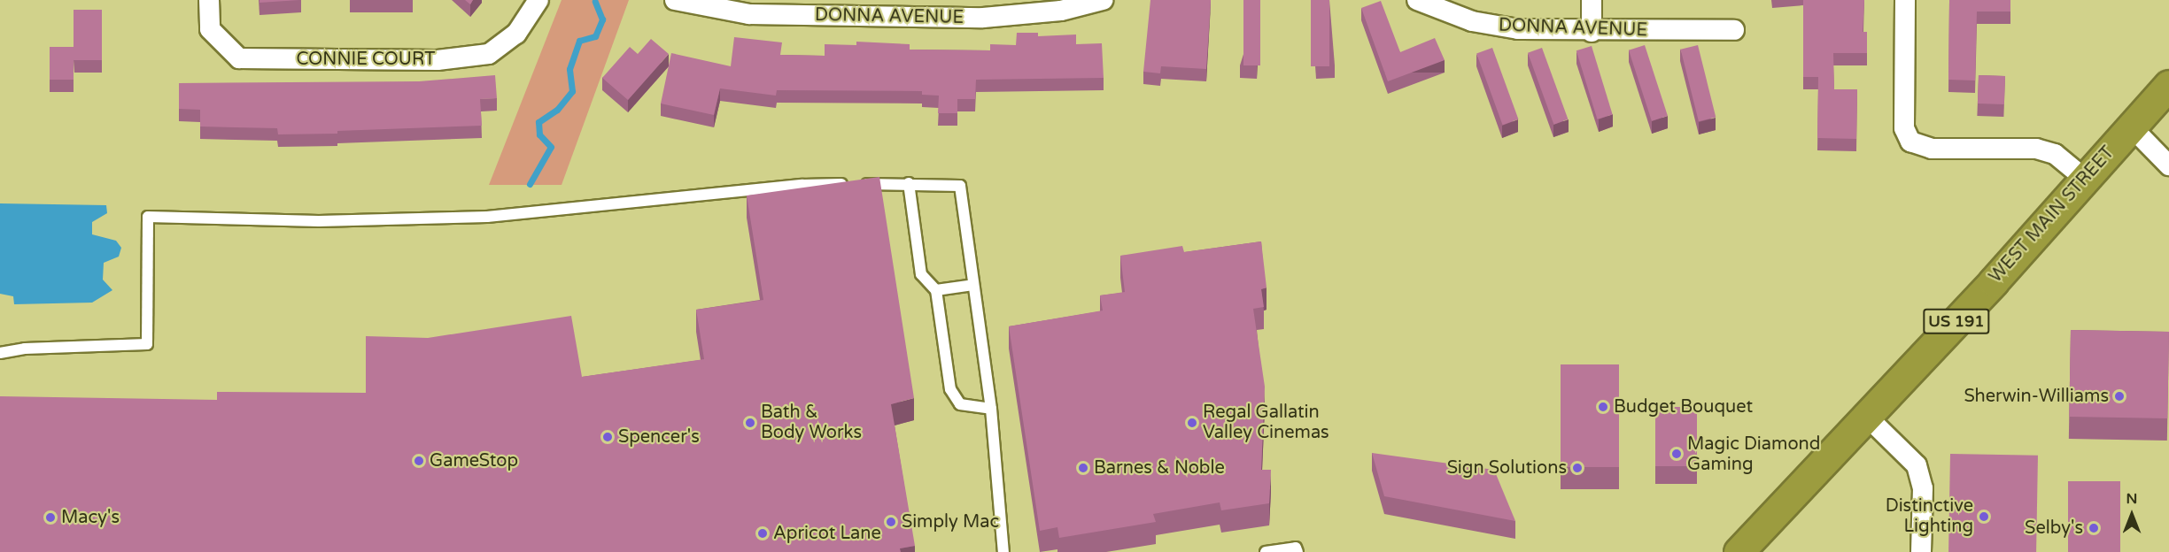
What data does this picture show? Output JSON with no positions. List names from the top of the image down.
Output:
{
  "streets": {
    "highway": ["WEST MAIN STREET", "US 191"],
    "street": ["DONNA AVENUE", "CONNIE COURT"]
  },
  "places": [
    "Sherwin-Williams",
    "Budget Bouquet",
    "Bath & Body Works",
    "Regal Gallatin Valley Cinemas",
    "Spencer's",
    "Magic Diamond Gaming",
    "GameStop",
    "Barnes & Noble",
    "Sign Solutions",
    "Distinctive Lighting",
    "Macy's",
    "Simply Mac",
    "Selby's",
    "Apricot Lane"
  ],
  "north": "top"
}
